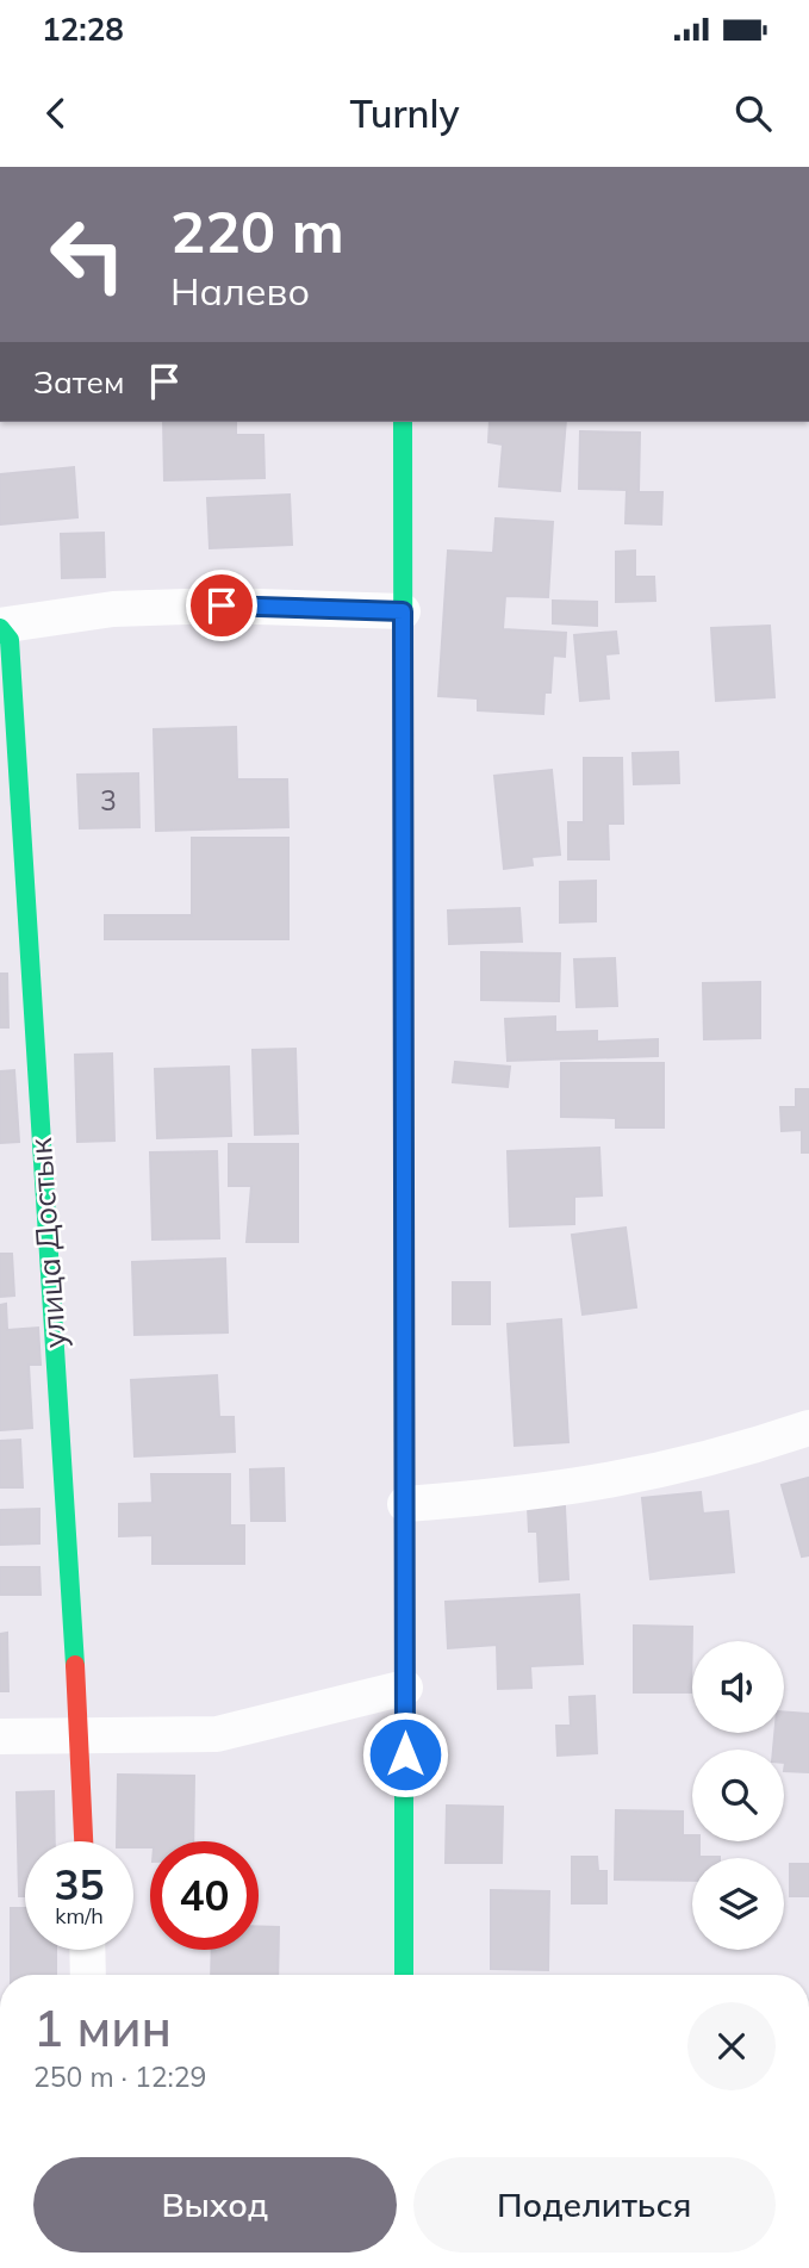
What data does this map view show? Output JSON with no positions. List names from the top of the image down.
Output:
{
  "streets": {
    "street": ["улица Достык"]
  },
  "house_numbers": ["3"],
  "page": {
    "status": "12:28",
    "header": "Turnly",
    "turn": ["220 m", "Налево"],
    "then": "Затем",
    "speed": "35 km/h",
    "limit": "40",
    "heading": ["1 мин", "250 m · 12:29"],
    "buttons": ["Выход", "Поделиться"]
  }
}
